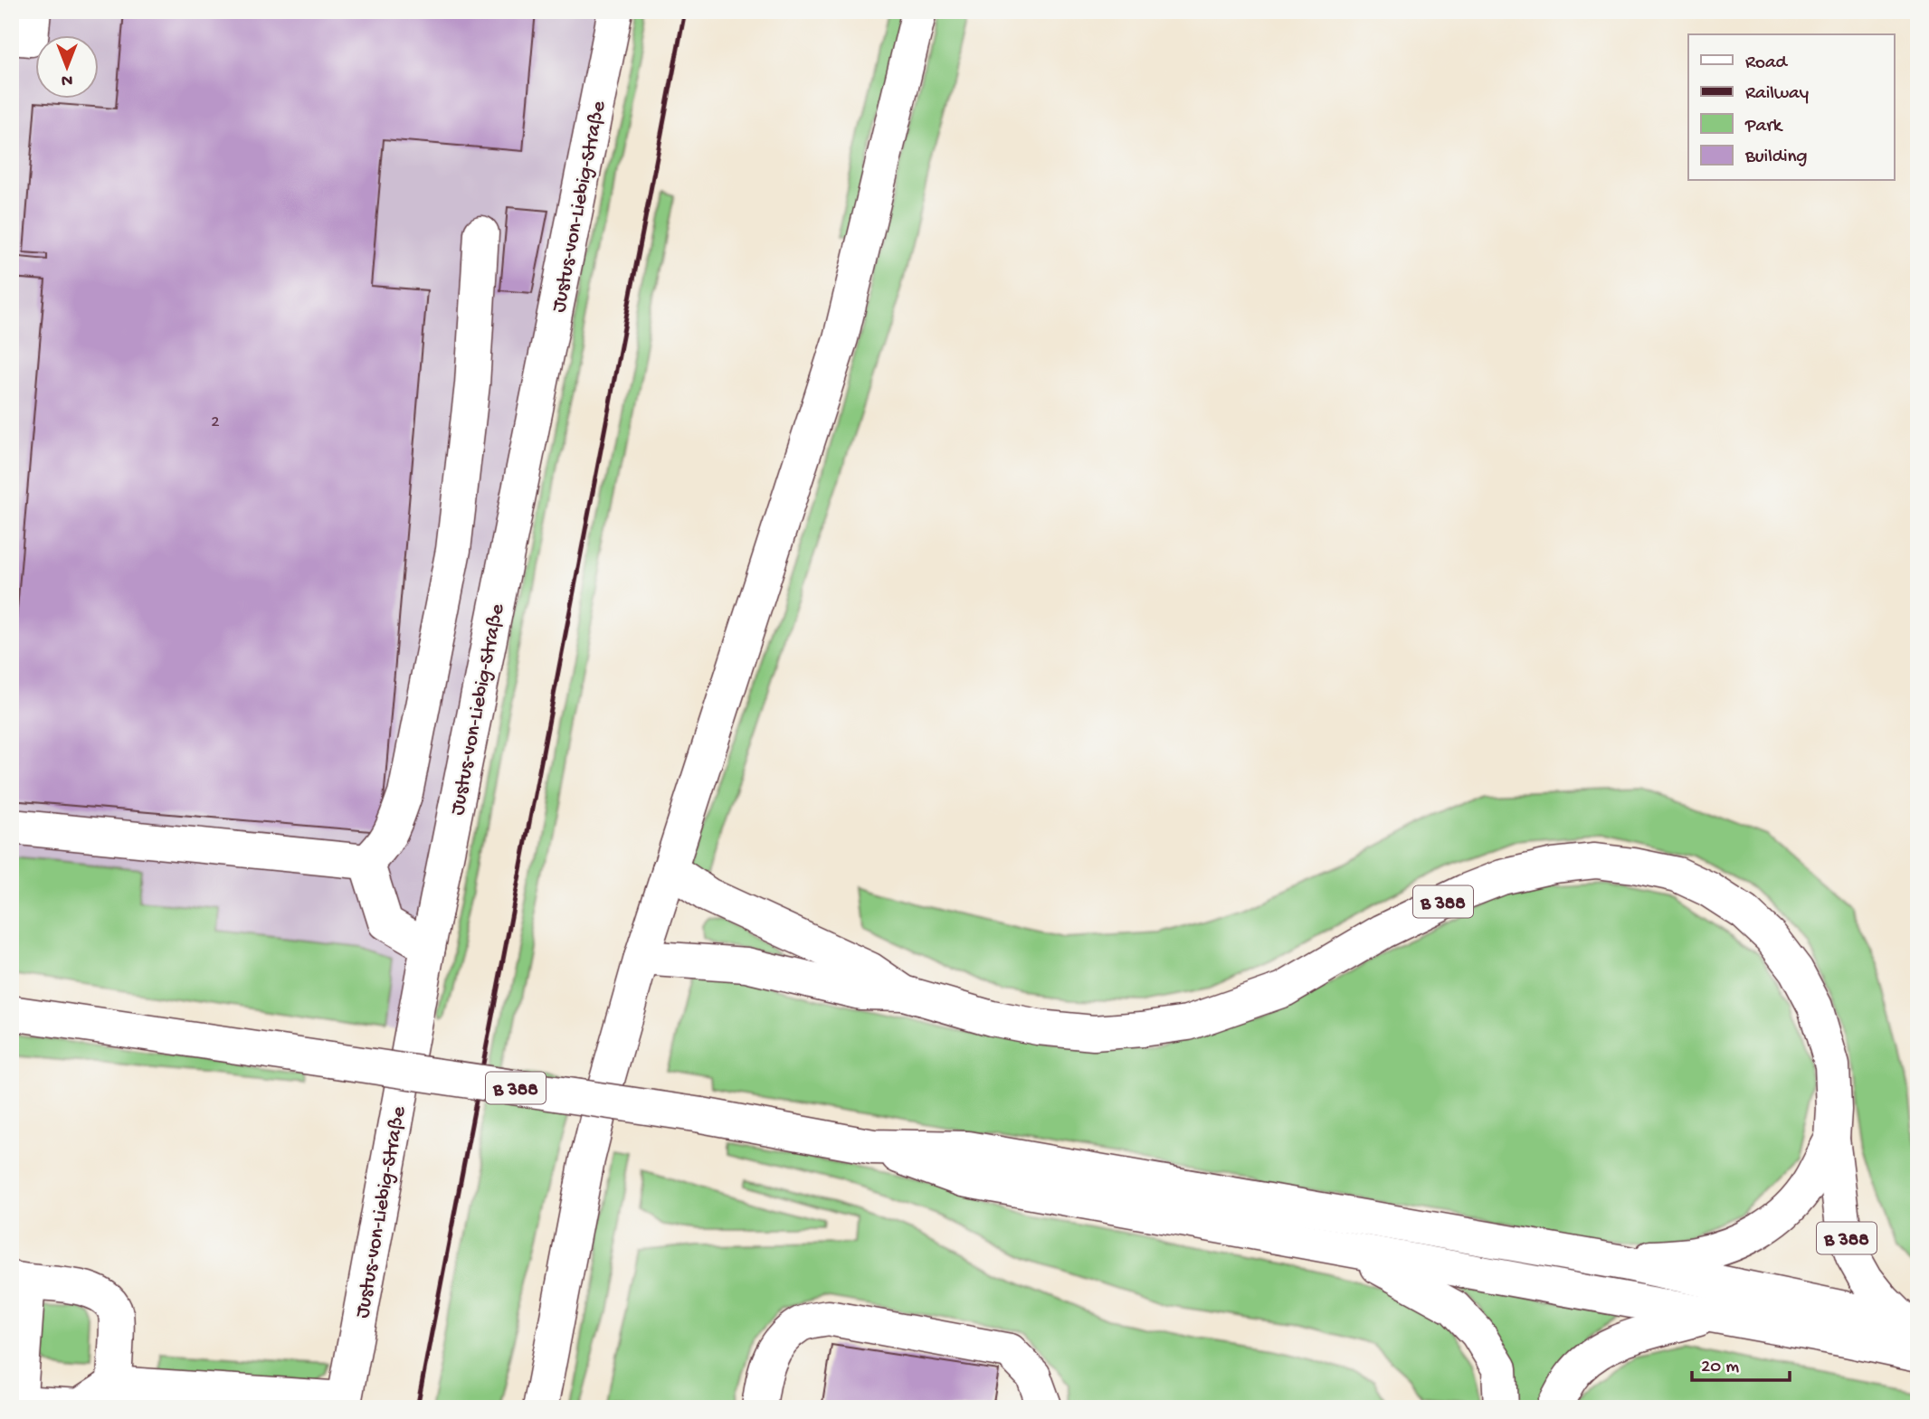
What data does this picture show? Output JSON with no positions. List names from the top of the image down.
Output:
{
  "streets": {
    "main road": ["Justus-von-Liebig-Straße", "B 388"]
  },
  "house_numbers": ["2"],
  "legend": [
    "Road",
    "Railway",
    "Park",
    "Building"
  ],
  "scale_bar": "20 m",
  "north": "bottom"
}
